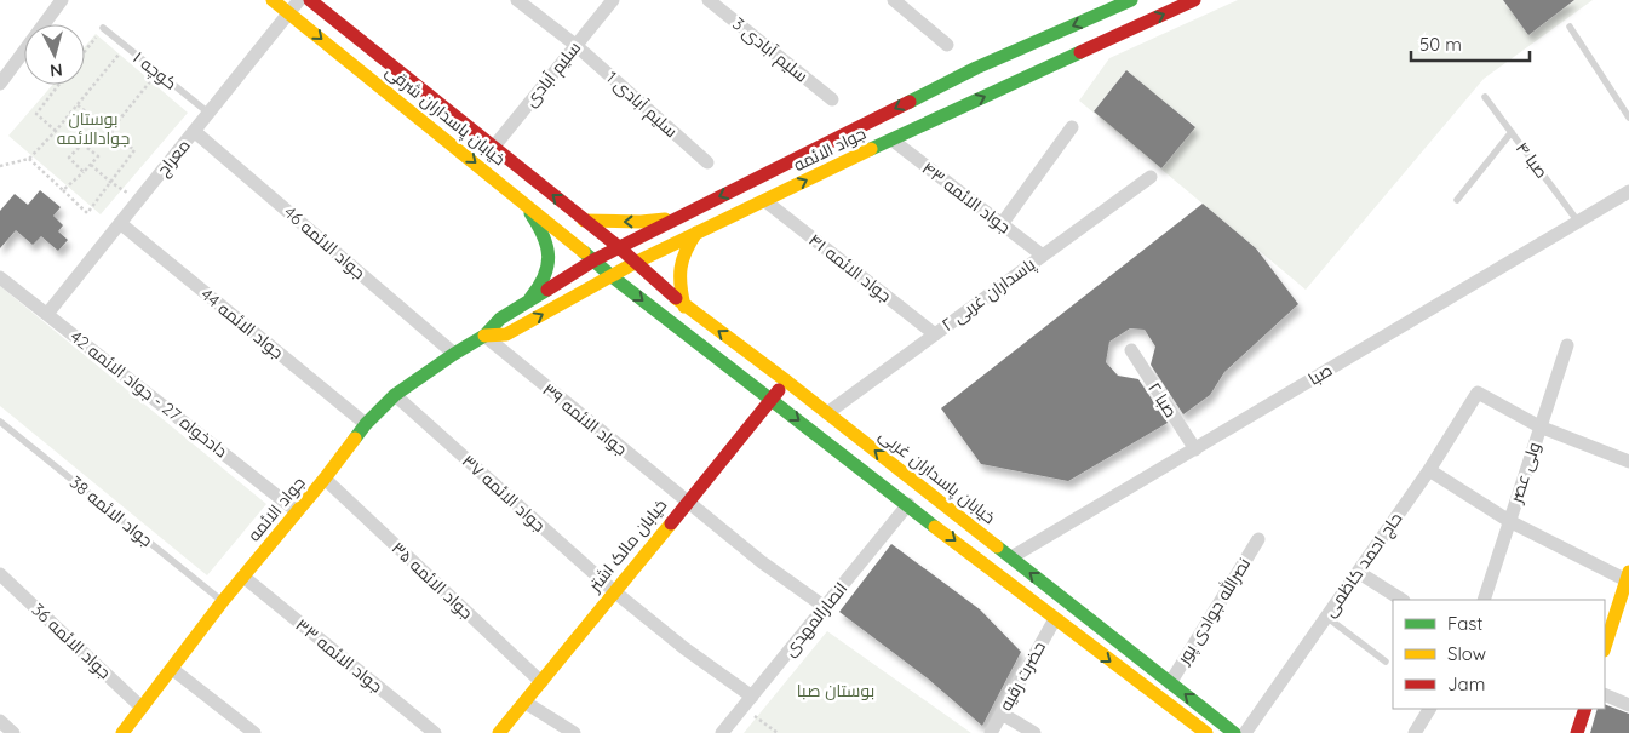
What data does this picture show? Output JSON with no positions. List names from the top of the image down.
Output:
{
  "streets": {
    "street": [
      "سلیم آبادی 3",
      "سلیم آبادی",
      "سلیم آبادی 1",
      "خیابان پاسداران شرقی",
      "جواد الائمه",
      "معراج",
      "جواد الائمه ۴۳",
      "جواد الائمه 46",
      "جواد الائمه ۴۱",
      "پاسداران غربی ۲",
      "جواد الائمه 44",
      "صبا",
      "دادخواه 27 - جواد الائمه 42",
      "صبا ۲",
      "جواد الائمه ۳۹",
      "ولی عصر",
      "خیابان پاسداران غربی",
      "جواد الائمه ۳۷",
      "خیابان مالک اشتر",
      "حاج احمد کاظمی",
      "جواد الائمه ۳۵",
      "نصرالله جوادی پور",
      "انصارالمهدی",
      "جواد الائمه 36",
      "جواد الائمه ۳۳",
      "حضرت رقیه"
    ],
    "lane": ["کوچه ۱", "صبا ۴", "جواد الائمه 38"]
  },
  "crossings": [
    ["کوچه ۱", "معراج"],
    ["سلیم آبادی", "سلیم آبادی 1"],
    ["سلیم آبادی", "خیابان پاسداران شرقی"],
    ["خیابان پاسداران شرقی", "جواد الائمه"],
    ["خیابان پاسداران شرقی", "معراج"],
    ["خیابان پاسداران شرقی", "خیابان پاسداران غربی"],
    ["جواد الائمه", "جواد الائمه ۴۳"],
    ["جواد الائمه", "جواد الائمه 46"],
    ["جواد الائمه", "جواد الائمه ۴۱"],
    ["جواد الائمه", "جواد الائمه 44"],
    ["جواد الائمه", "دادخواه 27 - جواد الائمه 42"],
    ["جواد الائمه", "جواد الائمه ۳۹"],
    ["جواد الائمه", "خیابان پاسداران غربی"],
    ["جواد الائمه", "جواد الائمه ۳۷"],
    ["جواد الائمه", "جواد الائمه 38"],
    ["جواد الائمه", "جواد الائمه ۳۵"],
    ["جواد الائمه", "جواد الائمه 36"],
    ["جواد الائمه", "جواد الائمه ۳۳"],
    ["معراج", "جواد الائمه 46"],
    ["معراج", "جواد الائمه 44"],
    ["معراج", "دادخواه 27 - جواد الائمه 42"],
    ["صبا ۴", "صبا"],
    ["جواد الائمه ۴۳", "پاسداران غربی ۲"],
    ["جواد الائمه ۴۱", "پاسداران غربی ۲"],
    ["پاسداران غربی ۲", "خیابان پاسداران غربی"],
    ["صبا", "صبا ۲"],
    ["صبا", "خیابان پاسداران غربی"],
    ["جواد الائمه ۳۹", "خیابان مالک اشتر"],
    ["جواد الائمه ۳۹", "انصارالمهدی"],
    ["ولی عصر", "حاج احمد کاظمی"],
    ["خیابان پاسداران غربی", "خیابان مالک اشتر"],
    ["خیابان پاسداران غربی", "نصرالله جوادی پور"],
    ["جواد الائمه ۳۷", "خیابان مالک اشتر"],
    ["جواد الائمه ۳۷", "انصارالمهدی"],
    ["خیابان مالک اشتر", "جواد الائمه ۳۵"]
  ],
  "parks": ["بوستان جوادالائمه", "بوستان صبا"],
  "legend": ["Fast", "Slow", "Jam"],
  "scale_bar": "50 m",
  "north": "bottom"
}
